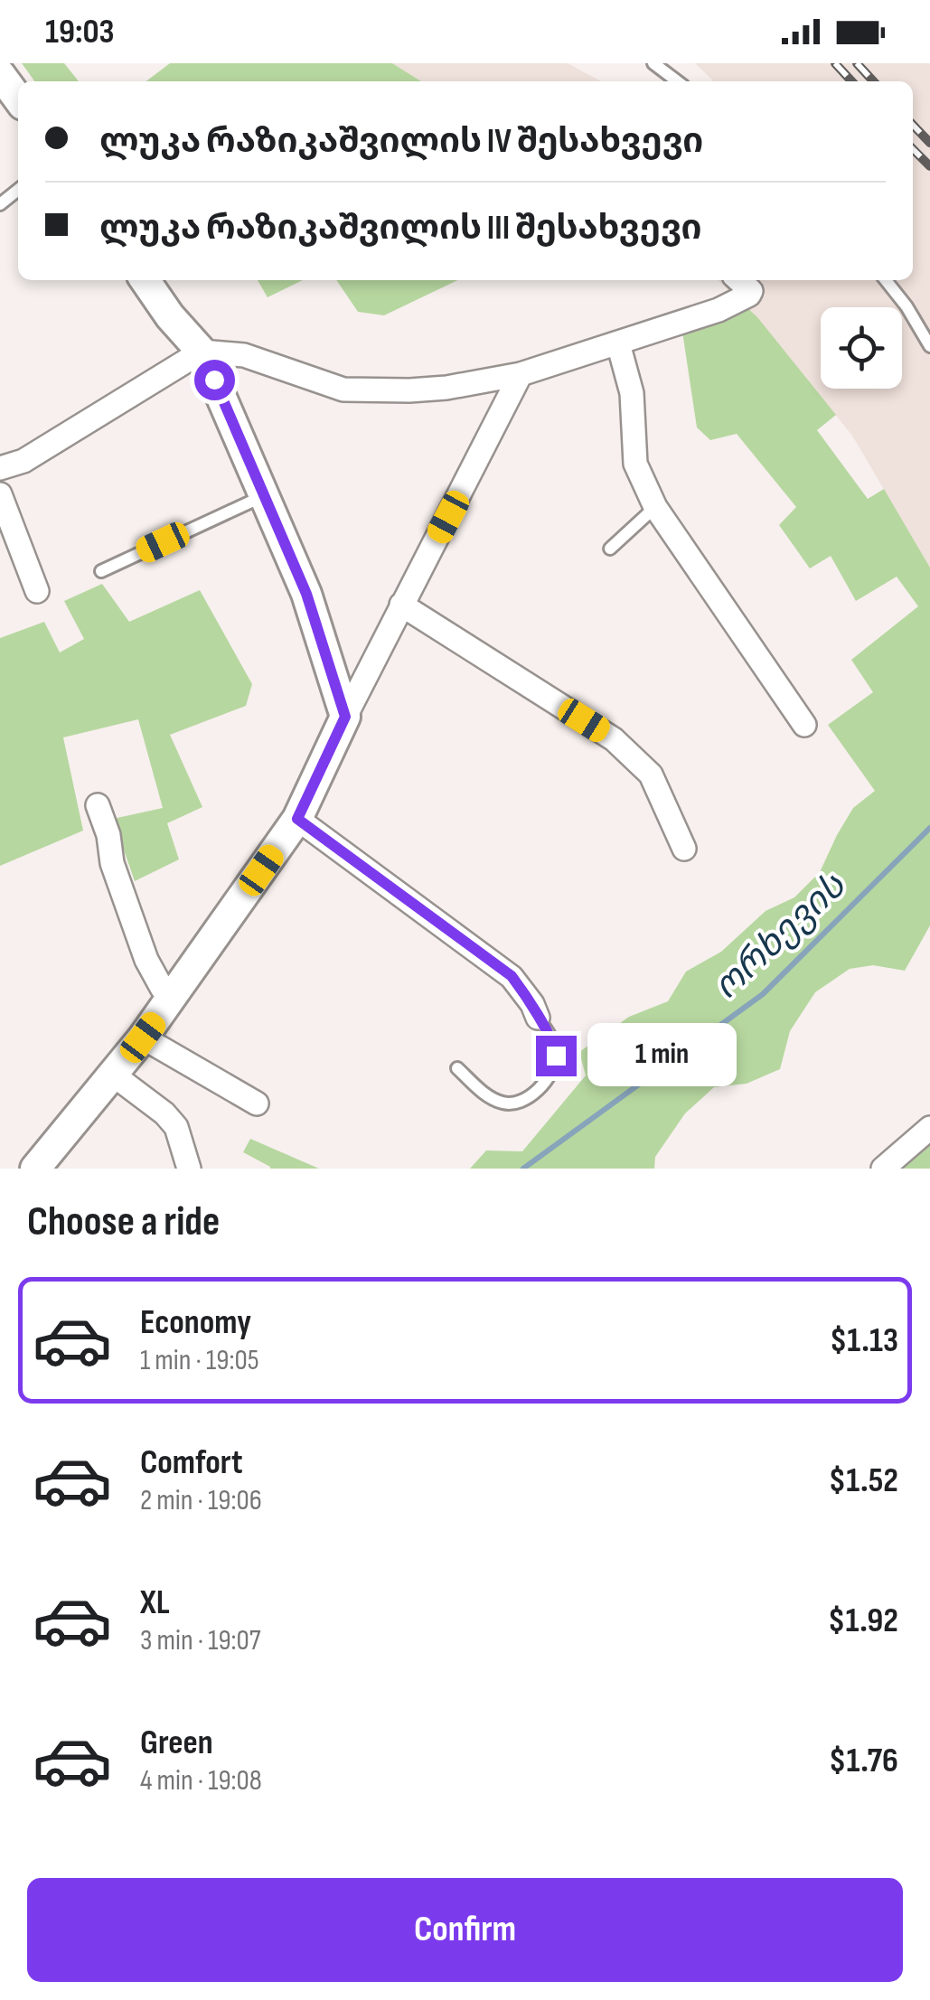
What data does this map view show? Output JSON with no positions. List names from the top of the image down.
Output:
{
  "water": ["ორხევის"],
  "page": {
    "status": "19:03",
    "banner": ["ლუკა რაზიკაშვილის IV შესახვევი", "ლუკა რაზიკაშვილის III შესახვევი"],
    "bubble": "1 min",
    "heading": "Choose a ride",
    "list": [
      {
        "name": "Economy",
        "note": "1 min · 19:05",
        "value": "$1.13"
      },
      {
        "name": "Comfort",
        "note": "2 min · 19:06",
        "value": "$1.52"
      },
      {
        "name": "XL",
        "note": "3 min · 19:07",
        "value": "$1.92"
      },
      {
        "name": "Green",
        "note": "4 min · 19:08",
        "value": "$1.76"
      }
    ],
    "buttons": "Confirm"
  }
}
